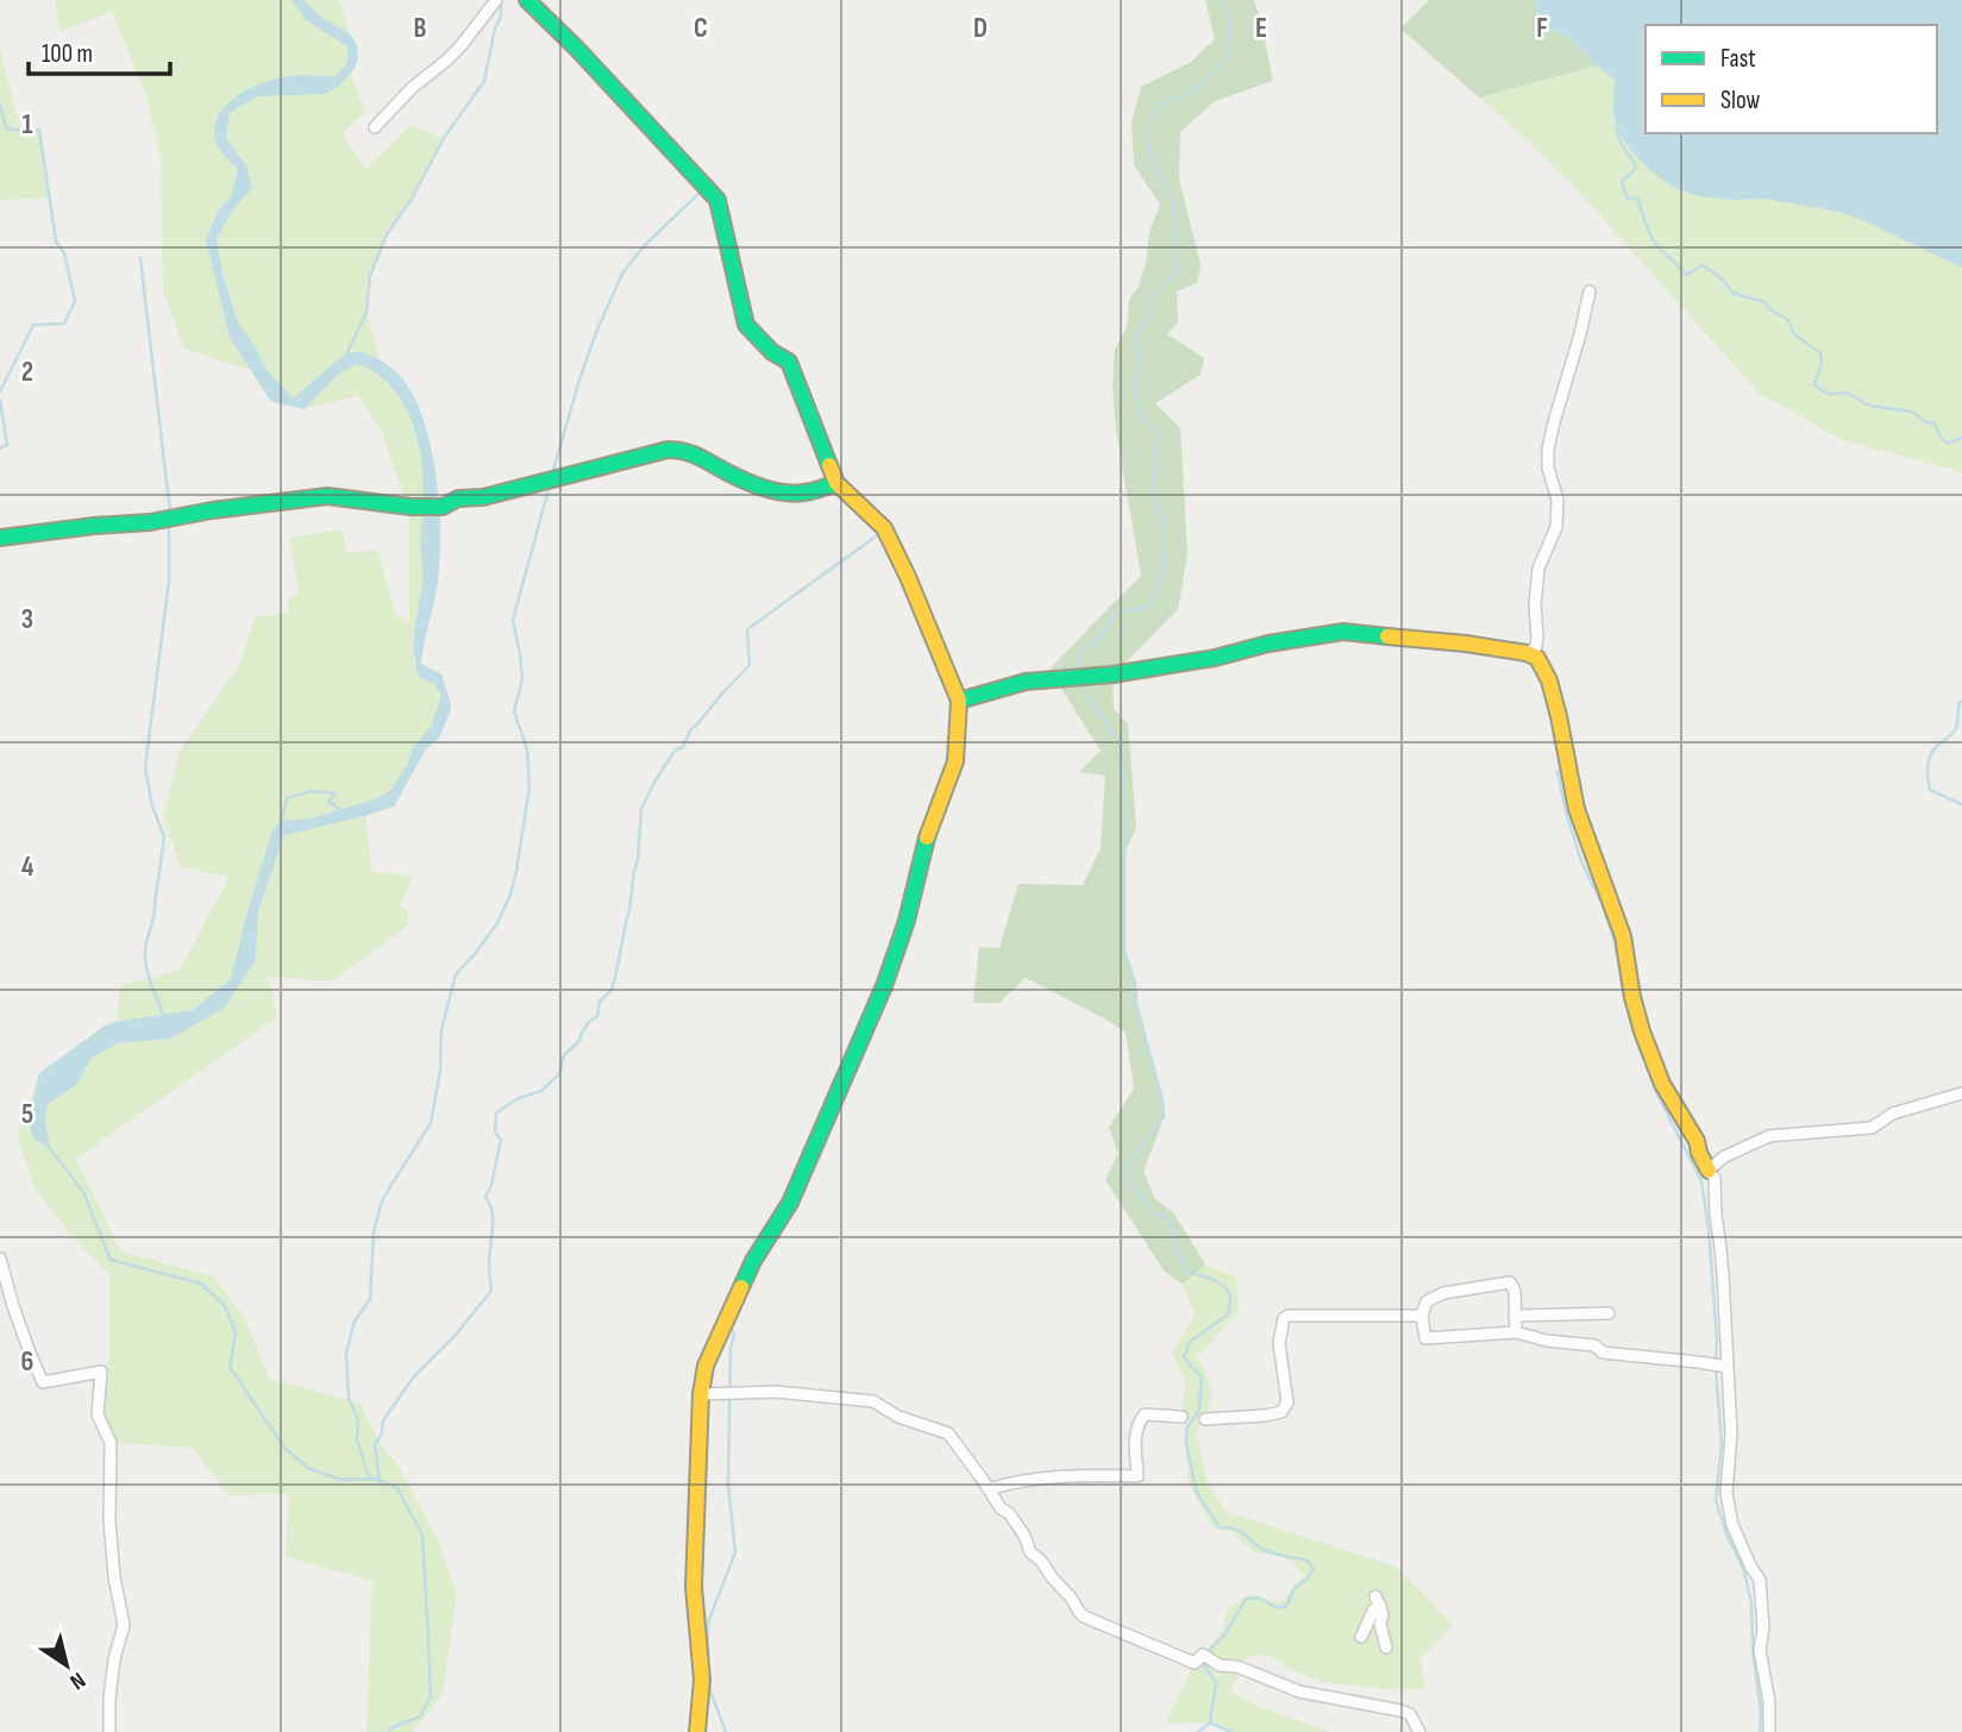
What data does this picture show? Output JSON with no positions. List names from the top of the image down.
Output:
{
  "legend": ["Fast", "Slow"],
  "scale_bar": "100 m",
  "north": "bottom right",
  "grid": {
    "columns": [
      "B",
      "C",
      "D",
      "E",
      "F"
    ],
    "rows": [
      "1",
      "2",
      "3",
      "4",
      "5",
      "6"
    ]
  }
}
